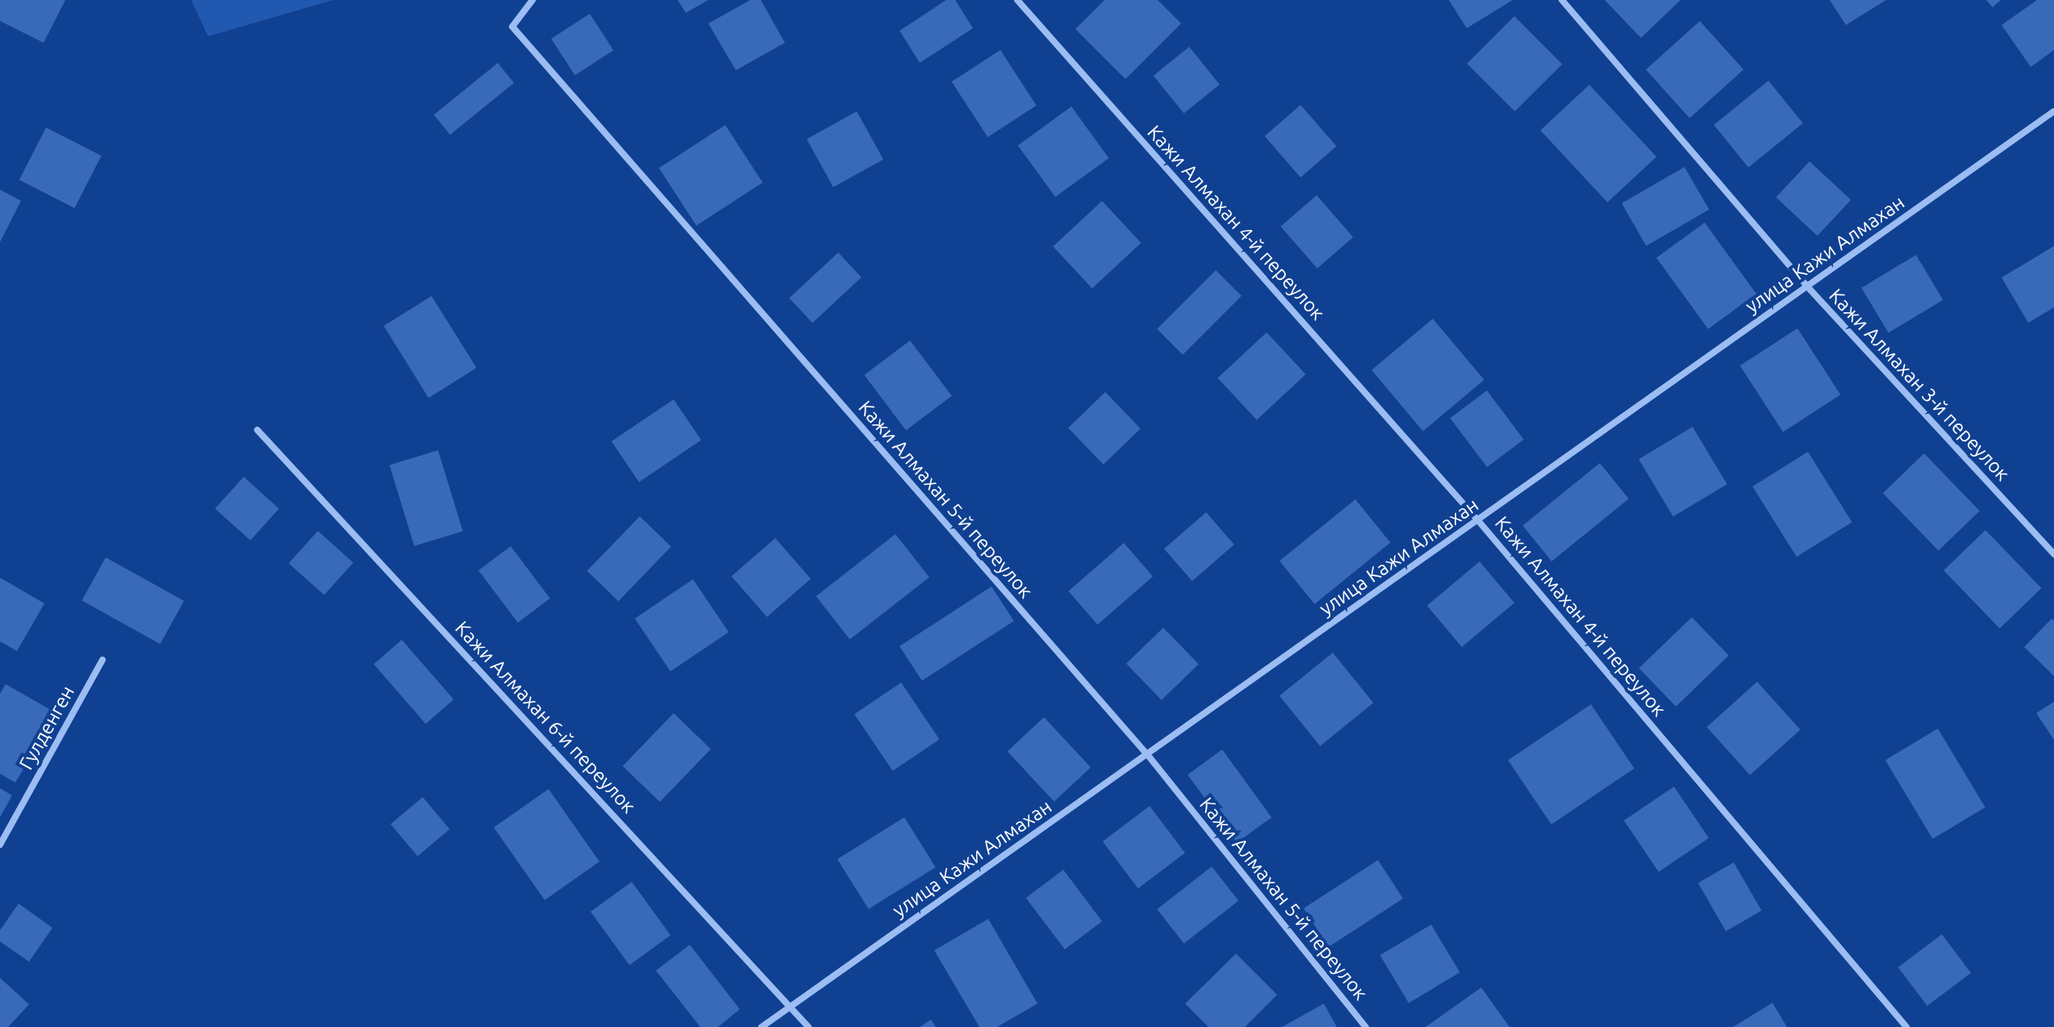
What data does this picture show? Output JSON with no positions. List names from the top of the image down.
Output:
{
  "streets": {
    "street": [
      "Кажи Алмахан 4-й переулок",
      "улица Кажи Алмахан",
      "Кажи Алмахан 3-й переулок",
      "Кажи Алмахан 5-й переулок",
      "Кажи Алмахан 6-й переулок",
      "Гулденген"
    ]
  },
  "crossings": [
    ["Кажи Алмахан 4-й переулок", "улица Кажи Алмахан"],
    ["улица Кажи Алмахан", "Кажи Алмахан 3-й переулок"],
    ["улица Кажи Алмахан", "Кажи Алмахан 5-й переулок"],
    ["улица Кажи Алмахан", "Кажи Алмахан 6-й переулок"]
  ]
}
